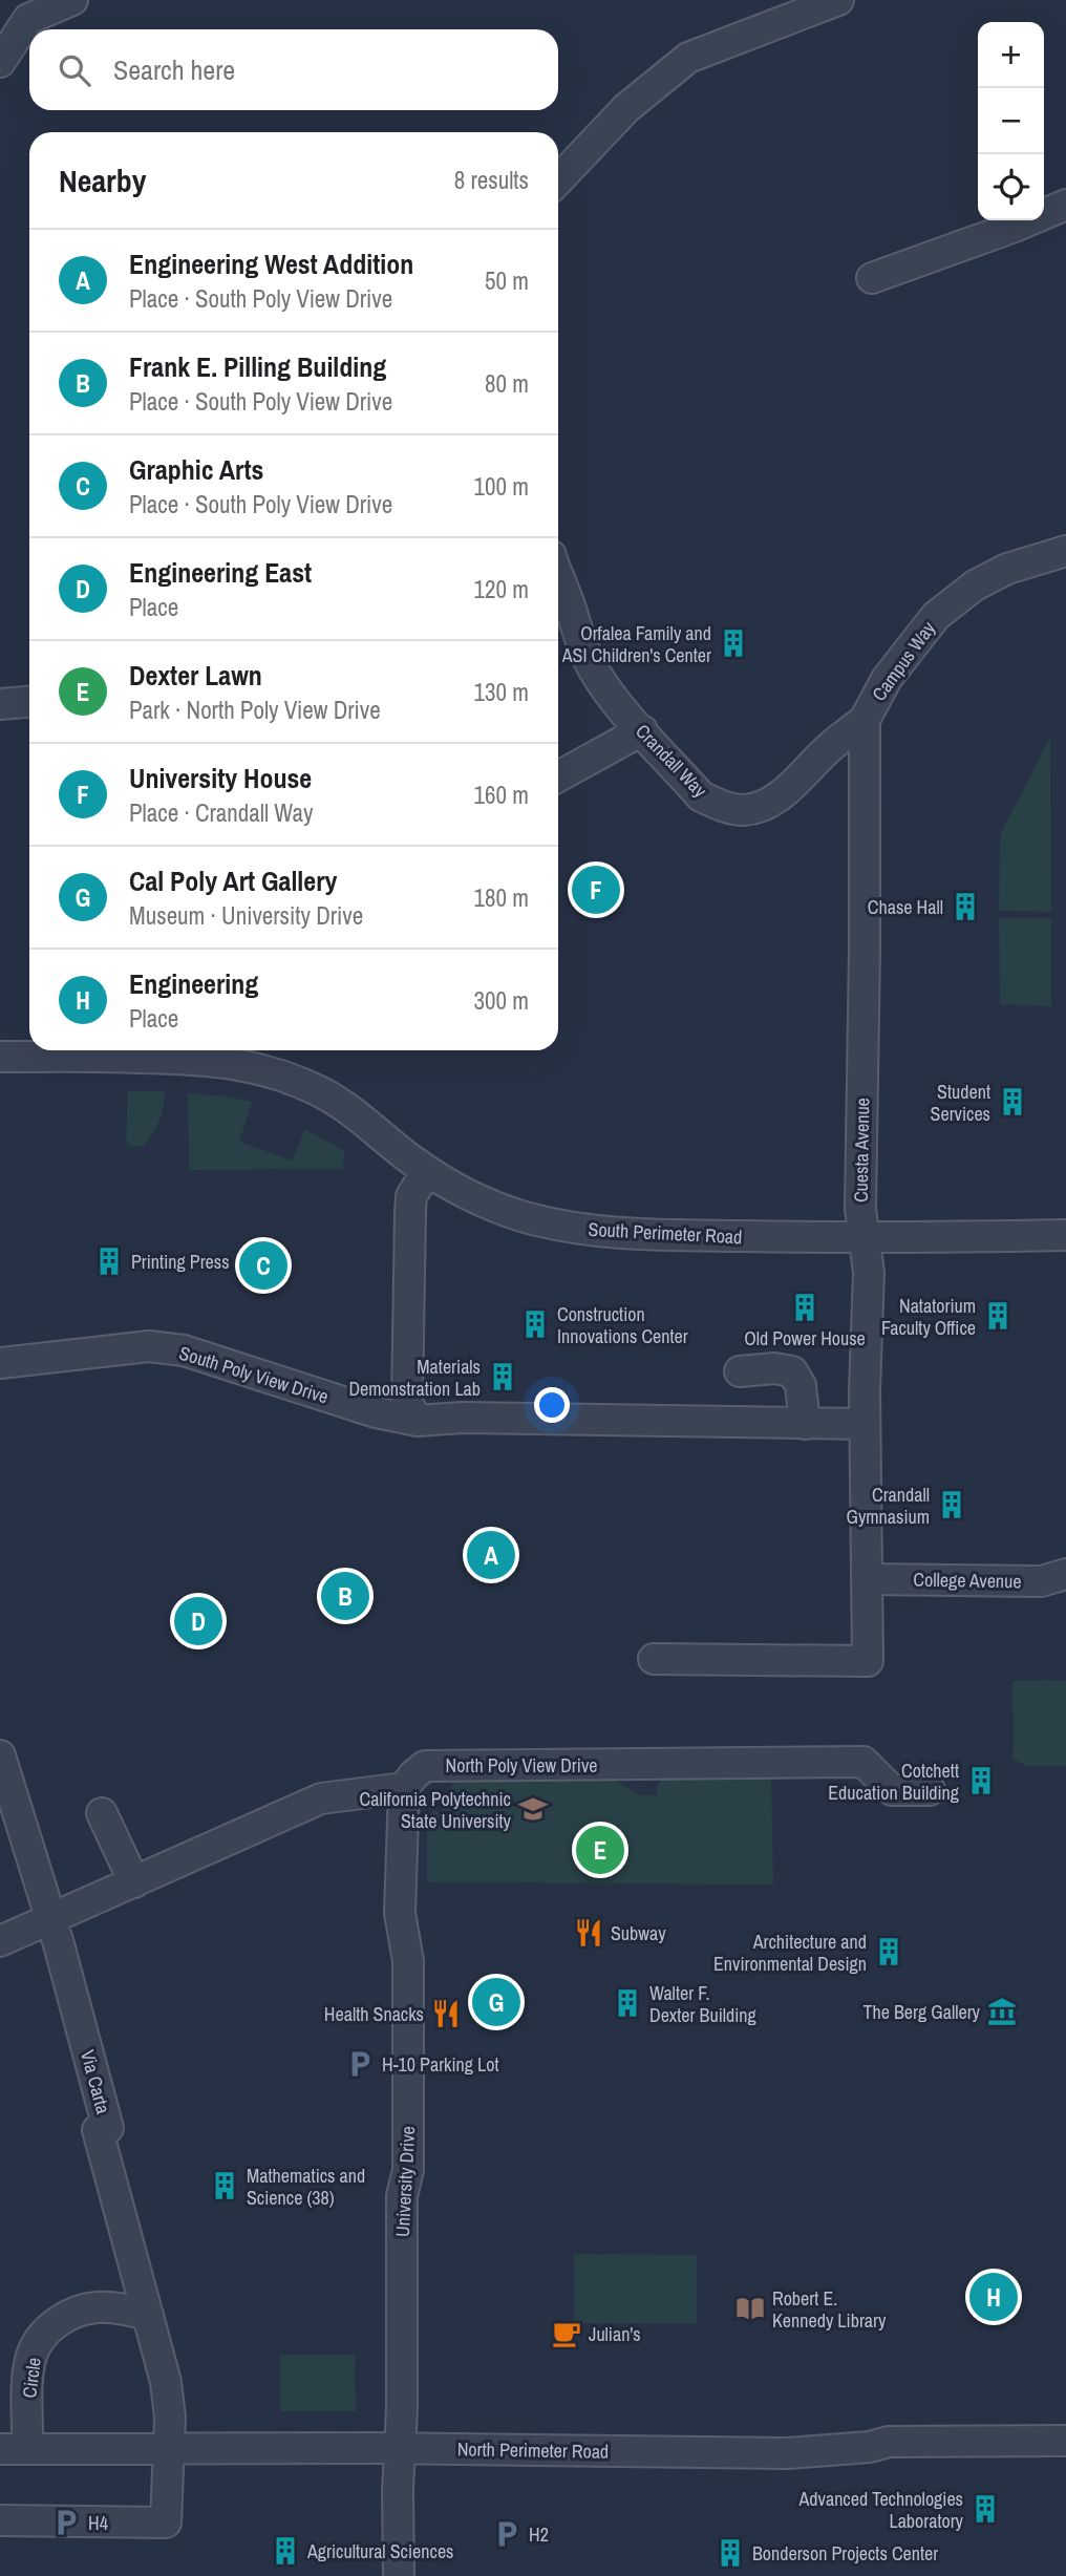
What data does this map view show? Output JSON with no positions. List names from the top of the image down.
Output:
{
  "streets": {
    "street": [
      "Campus Way",
      "Crandall Way",
      "Cuesta Avenue",
      "South Perimeter Road",
      "South Poly View Drive",
      "College Avenue",
      "North Poly View Drive",
      "Via Carta",
      "University Drive",
      "Circle",
      "North Perimeter Road"
    ]
  },
  "crossings": [
    ["Campus Way", "Crandall Way"],
    ["Campus Way", "Cuesta Avenue"],
    ["Crandall Way", "Cuesta Avenue"],
    ["Cuesta Avenue", "South Perimeter Road"],
    ["Cuesta Avenue", "South Poly View Drive"],
    ["Cuesta Avenue", "College Avenue"],
    ["North Poly View Drive", "University Drive"],
    ["Via Carta", "Circle"],
    ["Via Carta", "North Perimeter Road"],
    ["University Drive", "North Perimeter Road"],
    ["Circle", "North Perimeter Road"]
  ],
  "places": {
    "building": [
      "Orfalea Family and ASI Children's Center",
      "Chase Hall",
      "Student Services",
      "Printing Press",
      "Old Power House",
      "Natatorium Faculty Office",
      "Construction Innovations Center",
      "Materials Demonstration Lab",
      "Crandall Gymnasium",
      "Cotchett Education Building",
      "Architecture and Environmental Design",
      "Walter F. Dexter Building",
      "Mathematics and Science (38)",
      "Advanced Technologies Laboratory",
      "Agricultural Sciences",
      "Bonderson Projects Center"
    ],
    "school or university": ["California Polytechnic State University"],
    "restaurant": ["Subway", "Health Snacks"],
    "museum": ["The Berg Gallery"],
    "parking": ["H-10 Parking Lot", "H4", "H2"],
    "library": ["Robert E. Kennedy Library"],
    "cafe": ["Julian's"]
  },
  "page": {
    "map_buttons": ["+", "−"],
    "search": "Search here",
    "heading": ["Nearby", "8 results"],
    "list": [
      {
        "mark": "A",
        "name": "Engineering West Addition",
        "note": "Place · South Poly View Drive",
        "value": "50 m"
      },
      {
        "mark": "B",
        "name": "Frank E. Pilling Building",
        "note": "Place · South Poly View Drive",
        "value": "80 m"
      },
      {
        "mark": "C",
        "name": "Graphic Arts",
        "note": "Place · South Poly View Drive",
        "value": "100 m"
      },
      {
        "mark": "D",
        "name": "Engineering East",
        "note": "Place",
        "value": "120 m"
      },
      {
        "mark": "E",
        "name": "Dexter Lawn",
        "note": "Park · North Poly View Drive",
        "value": "130 m"
      },
      {
        "mark": "F",
        "name": "University House",
        "note": "Place · Crandall Way",
        "value": "160 m"
      },
      {
        "mark": "G",
        "name": "Cal Poly Art Gallery",
        "note": "Museum · University Drive",
        "value": "180 m"
      },
      {
        "mark": "H",
        "name": "Engineering",
        "note": "Place",
        "value": "300 m"
      }
    ],
    "pins": [
      "F",
      "C",
      "A",
      "B",
      "D",
      "E",
      "G",
      "H"
    ]
  }
}
